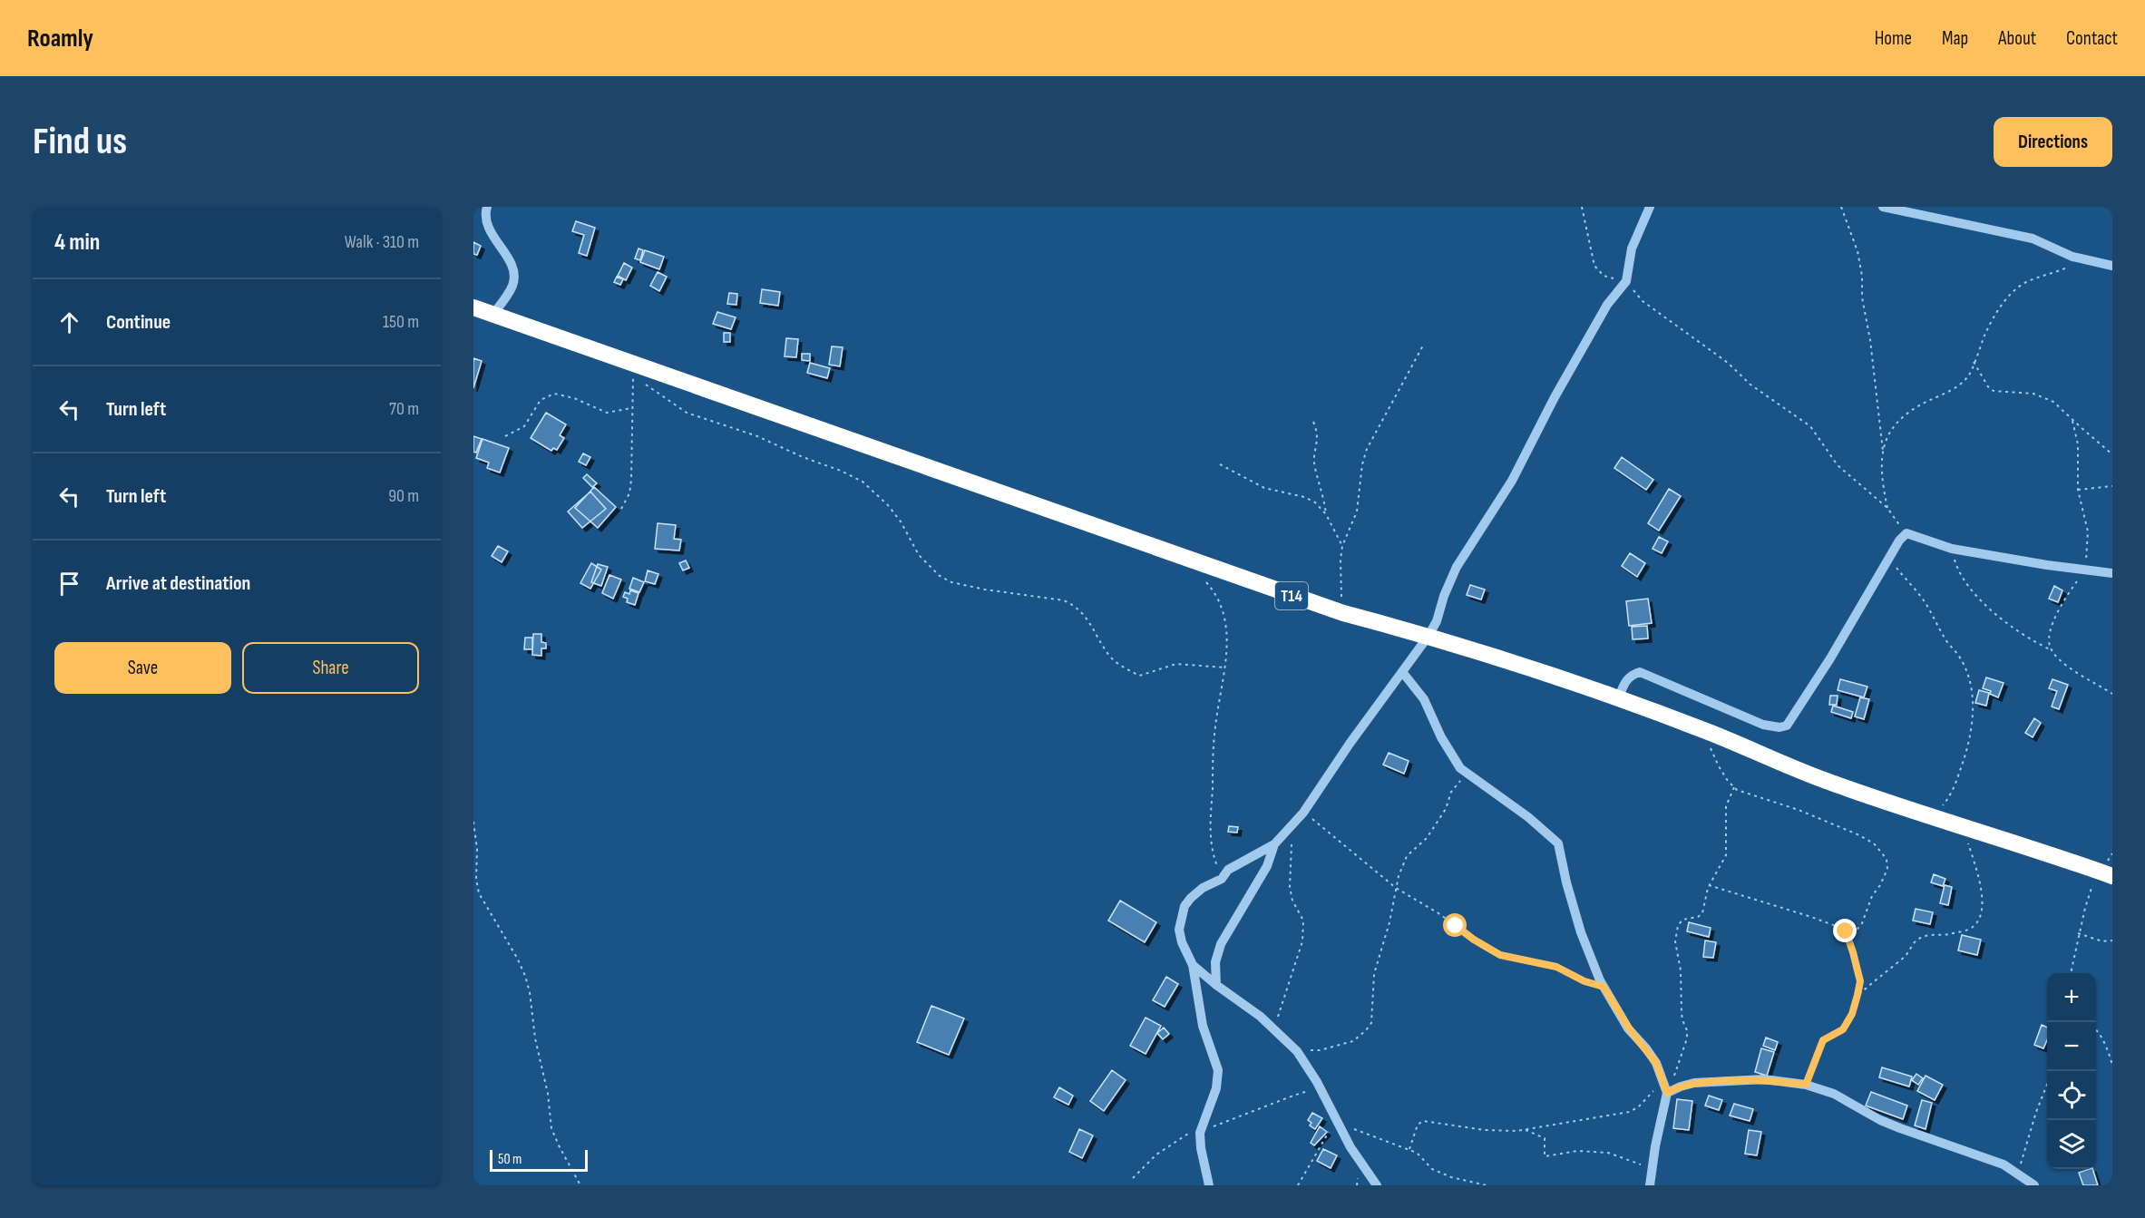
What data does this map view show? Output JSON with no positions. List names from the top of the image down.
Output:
{
  "streets": {
    "highway": ["T14"]
  },
  "scale_bar": "50 m",
  "page": {
    "header": "Roamly",
    "nav": [
      "Home",
      "Map",
      "About",
      "Contact"
    ],
    "buttons": [
      "Directions",
      ["Save", "Share"]
    ],
    "title": "Find us",
    "heading": ["4 min", "Walk · 310 m"],
    "list": [
      ["Continue", "150 m"],
      ["Turn left", "70 m"],
      ["Turn left", "90 m"],
      "Arrive at destination"
    ],
    "map_buttons": ["+", "−"],
    "scale": "50 m"
  }
}
